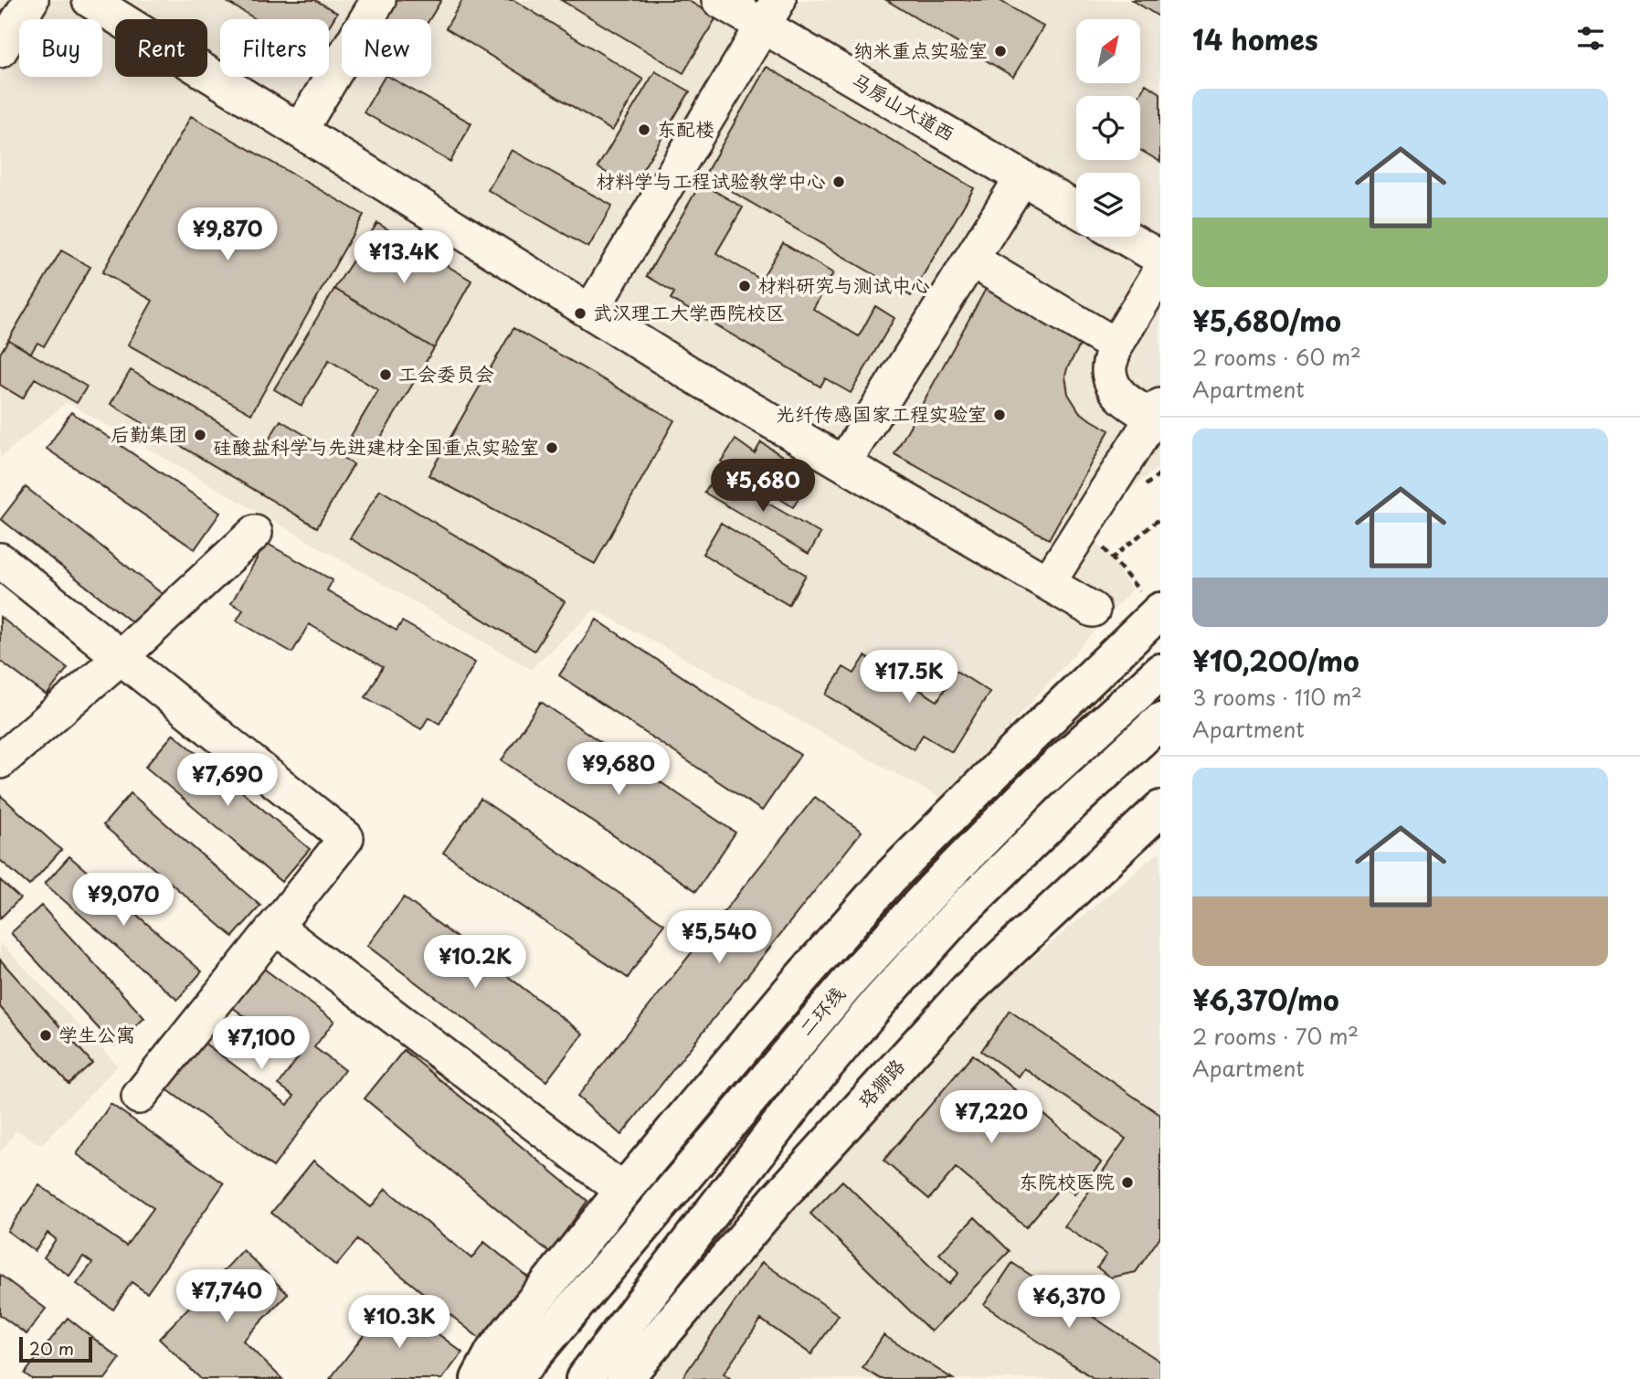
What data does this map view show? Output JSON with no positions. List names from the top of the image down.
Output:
{
  "streets": {
    "main road": ["二环线", "珞狮路"],
    "street": ["马房山大道西"]
  },
  "places": [
    "纳米重点实验室",
    "东配楼",
    "材料学与工程试验教学中心",
    "材料研究与测试中心",
    "武汉理工大学西院校区",
    "工会委员会",
    "光纤传感国家工程实验室",
    "后勤集团",
    "硅酸盐科学与先进建材全国重点实验室",
    "学生公寓",
    "东院校医院"
  ],
  "scale_bar": "20 m",
  "north": "top right",
  "page": {
    "heading": "14 homes",
    "chip": [
      "Buy",
      "Rent",
      "Filters",
      "New"
    ],
    "list": [
      {
        "name": "¥5,680/mo",
        "note": "2 rooms · 60 m² · Apartment"
      },
      {
        "name": "¥10,200/mo",
        "note": "3 rooms · 110 m² · Apartment"
      },
      {
        "name": "¥6,370/mo",
        "note": "2 rooms · 70 m² · Apartment"
      }
    ],
    "price": [
      "¥9,870",
      "¥13.4K",
      "¥5,680",
      "¥17.5K",
      "¥9,680",
      "¥7,690",
      "¥9,070",
      "¥5,540",
      "¥10.2K",
      "¥7,100",
      "¥7,220",
      "¥7,740",
      "¥6,370",
      "¥10.3K"
    ],
    "scale": "20 m"
  }
}
